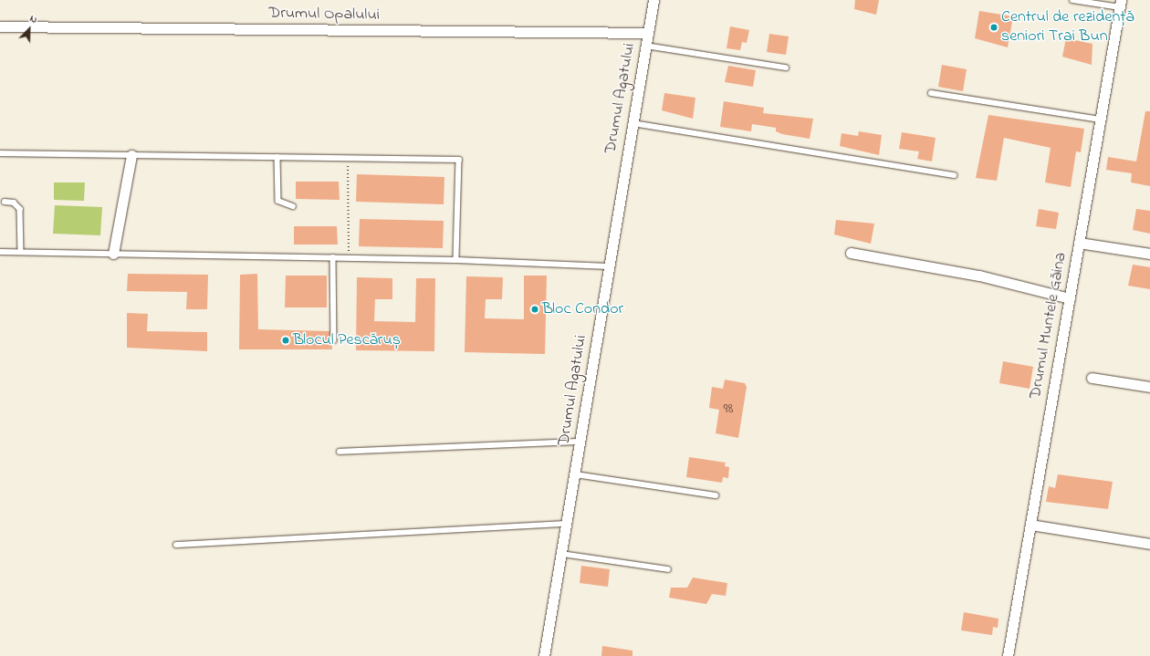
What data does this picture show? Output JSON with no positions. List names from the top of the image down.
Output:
{
  "streets": {
    "street": ["Drumul Opalului", "Drumul Agatului", "Drumul Muntele Găina"]
  },
  "crossings": [
    ["Drumul Opalului", "Drumul Agatului"]
  ],
  "places": ["Centrul de rezidență seniori Trai Bun", "Bloc Condor", "Blocul Pescăruș"],
  "house_numbers": ["98"],
  "north": "top right"
}
